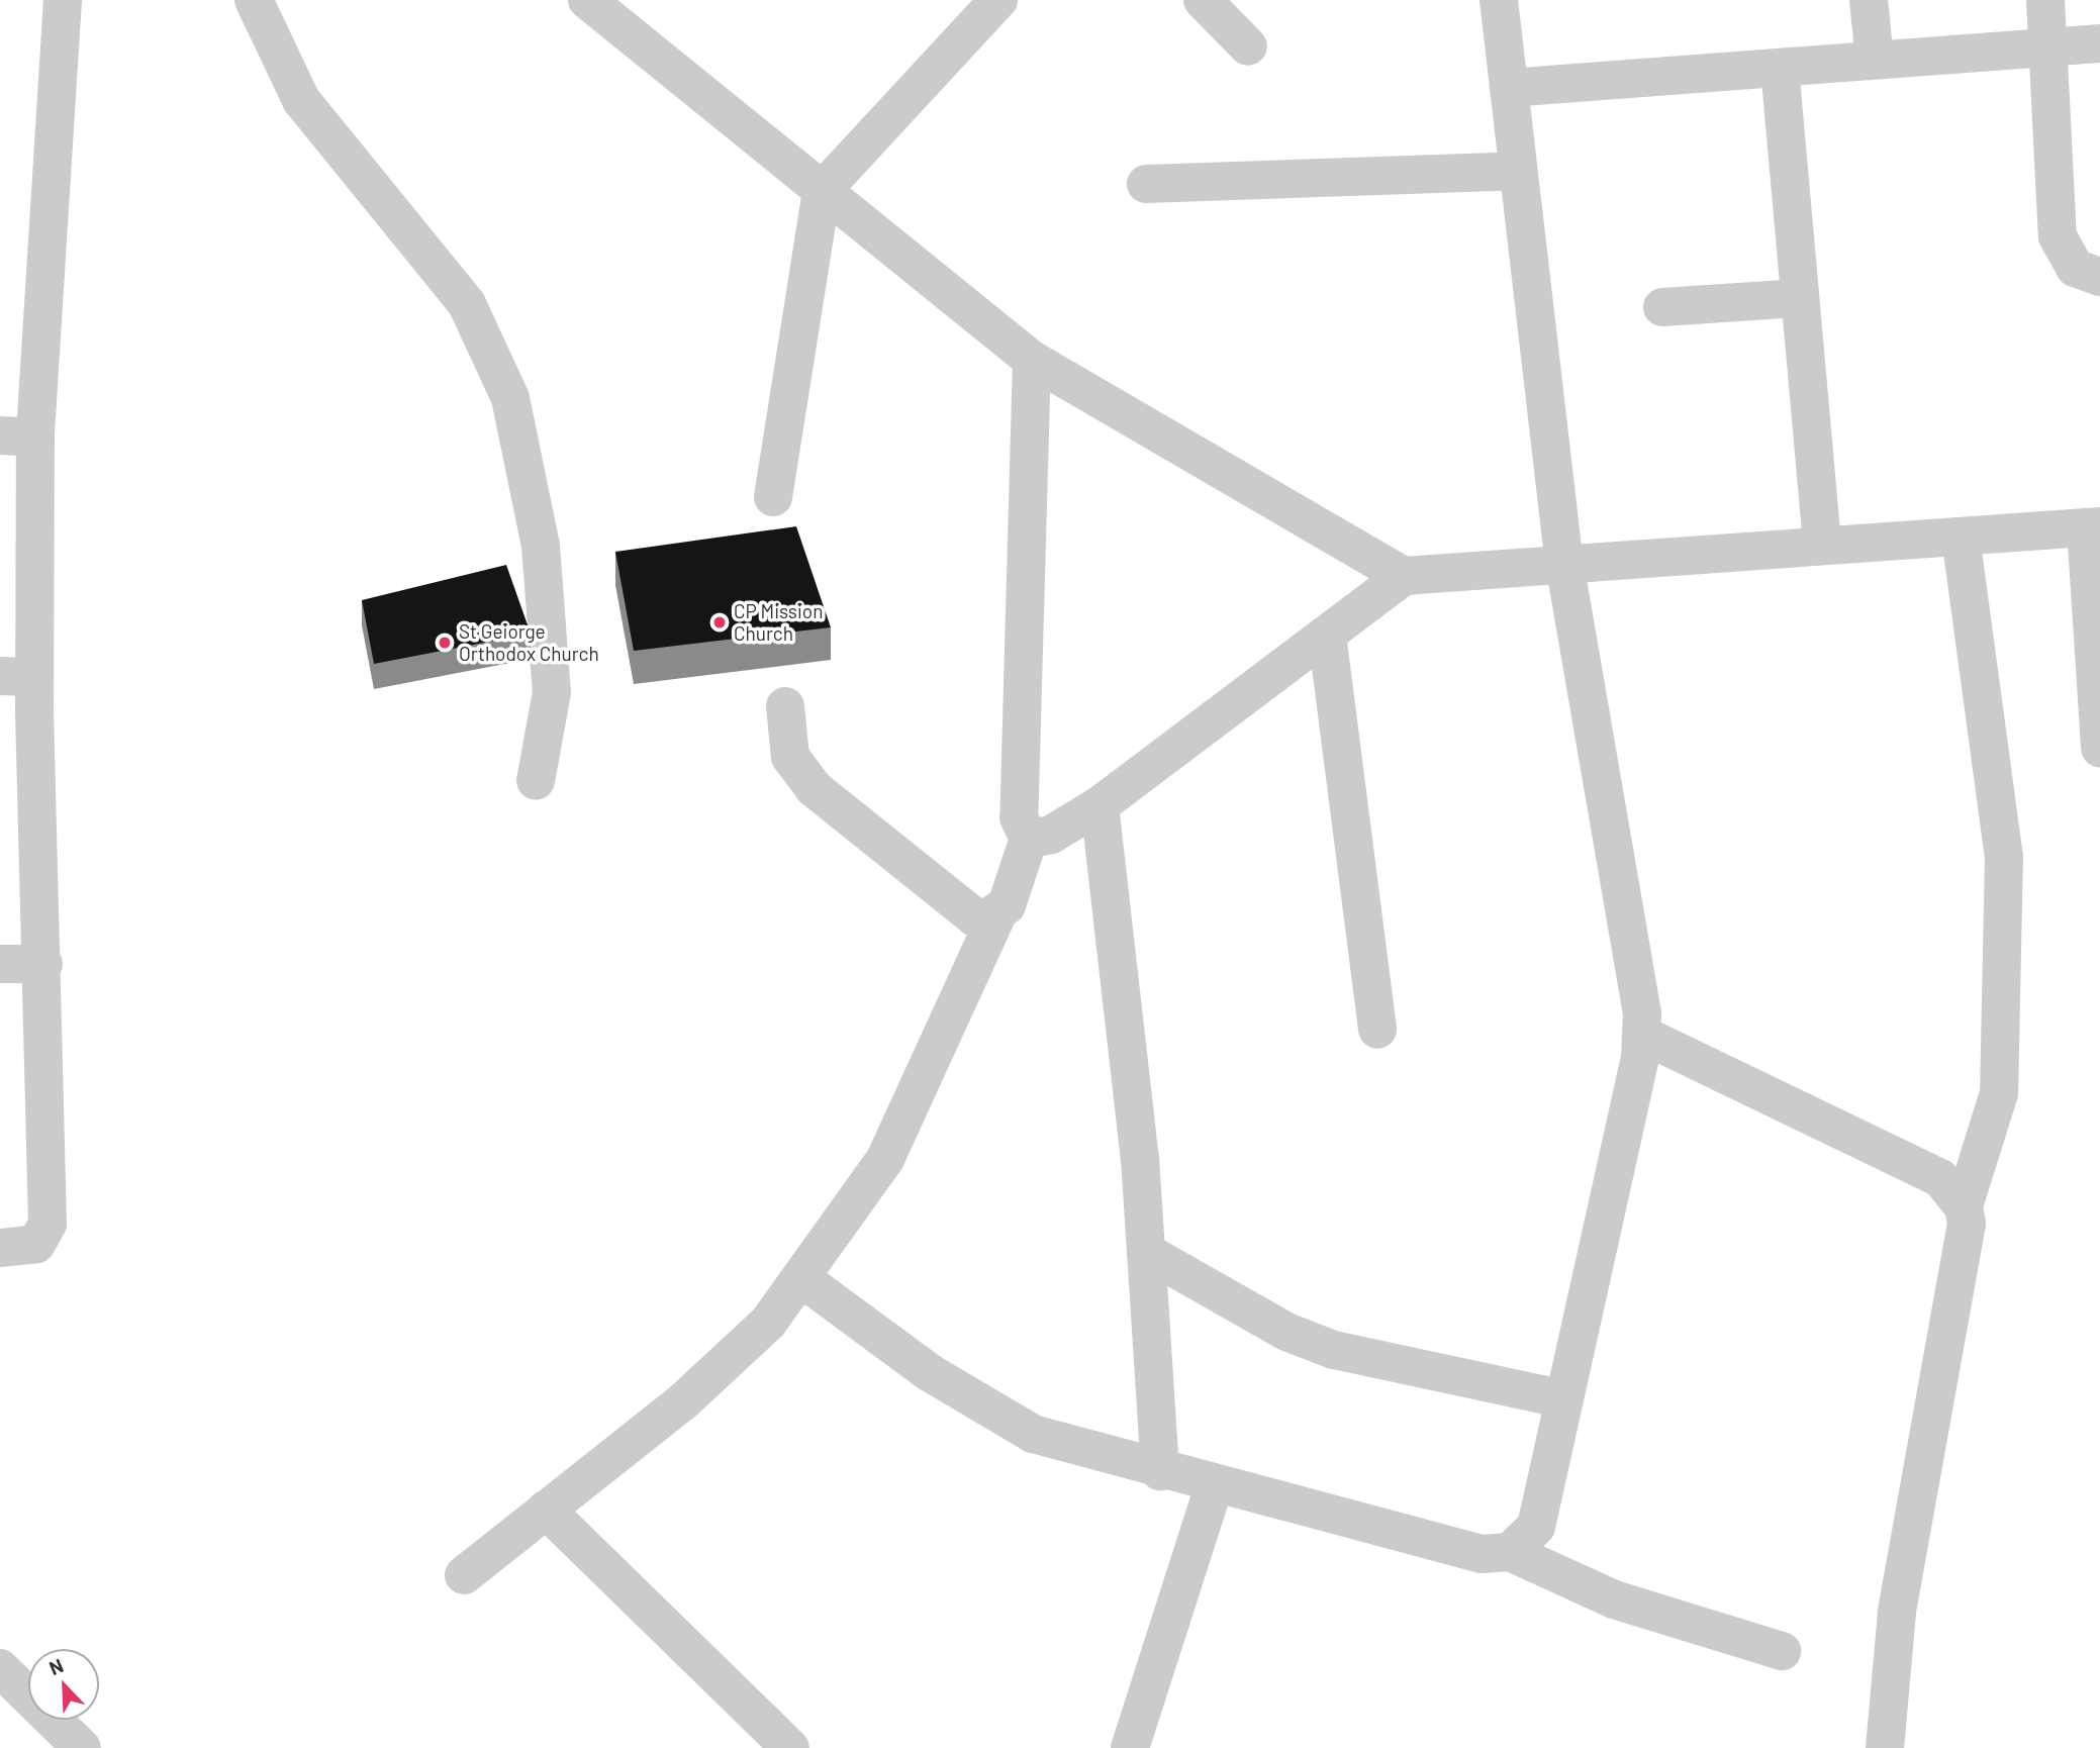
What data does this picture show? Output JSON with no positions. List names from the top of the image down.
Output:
{
  "places": ["CP Mission Church", "St Geiorge Orthodox Church"],
  "north": "top left"
}
